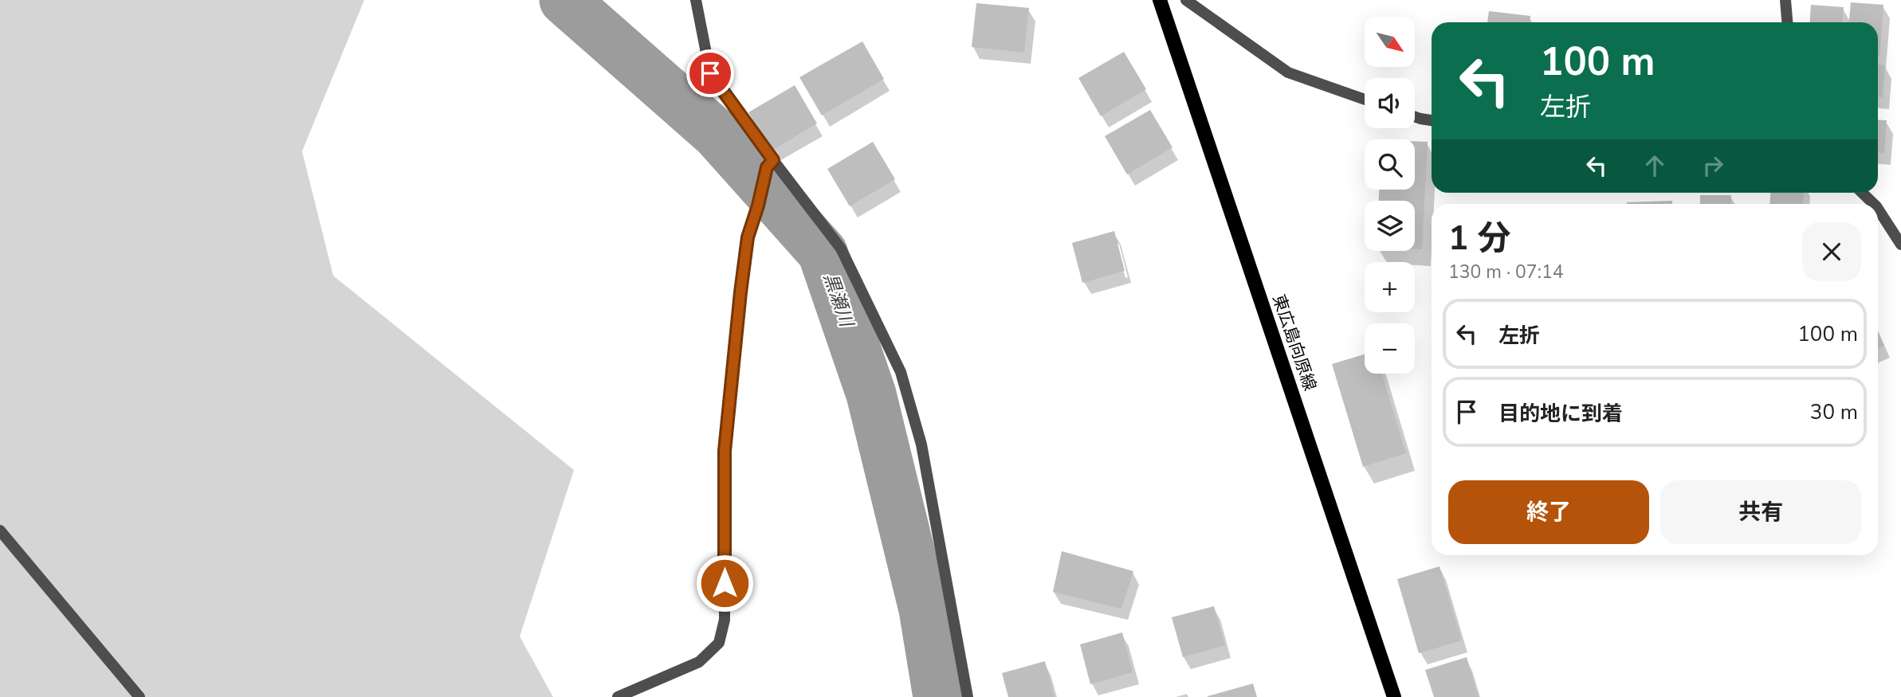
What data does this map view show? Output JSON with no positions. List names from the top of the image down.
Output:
{
  "streets": {
    "main road": ["東広島向原線"]
  },
  "water": ["黒瀬川"],
  "north": "bottom right",
  "page": {
    "map_buttons": ["+", "−"],
    "turn": ["100 m", "左折"],
    "heading": ["1 分", "130 m · 07:14"],
    "list": [
      {
        "name": "左折",
        "value": "100 m"
      },
      {
        "name": "目的地に到着",
        "value": "30 m"
      }
    ],
    "buttons": ["終了", "共有"]
  }
}
